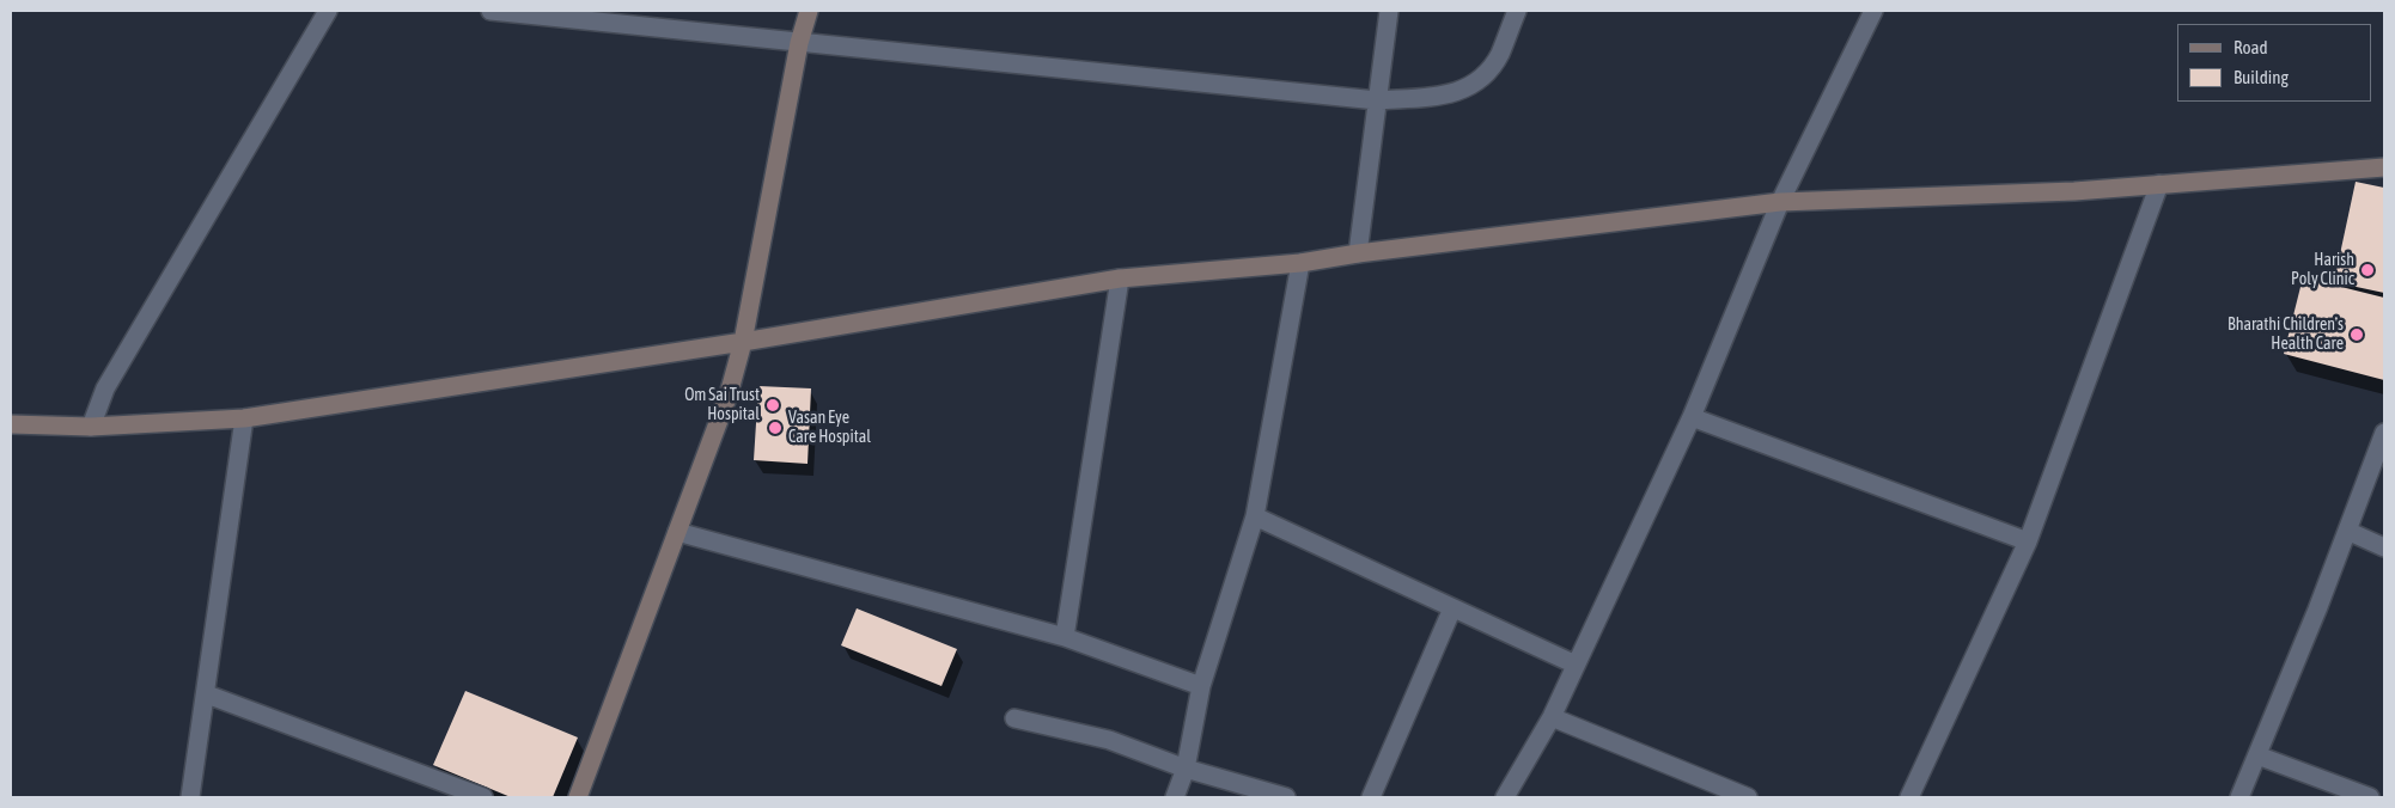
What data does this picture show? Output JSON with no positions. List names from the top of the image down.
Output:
{
  "places": [
    "Harish Poly Clinic",
    "Bharathi Children's Health Care",
    "Om Sai Trust Hospital",
    "Vasan Eye Care Hospital"
  ],
  "legend": ["Road", "Building"]
}
